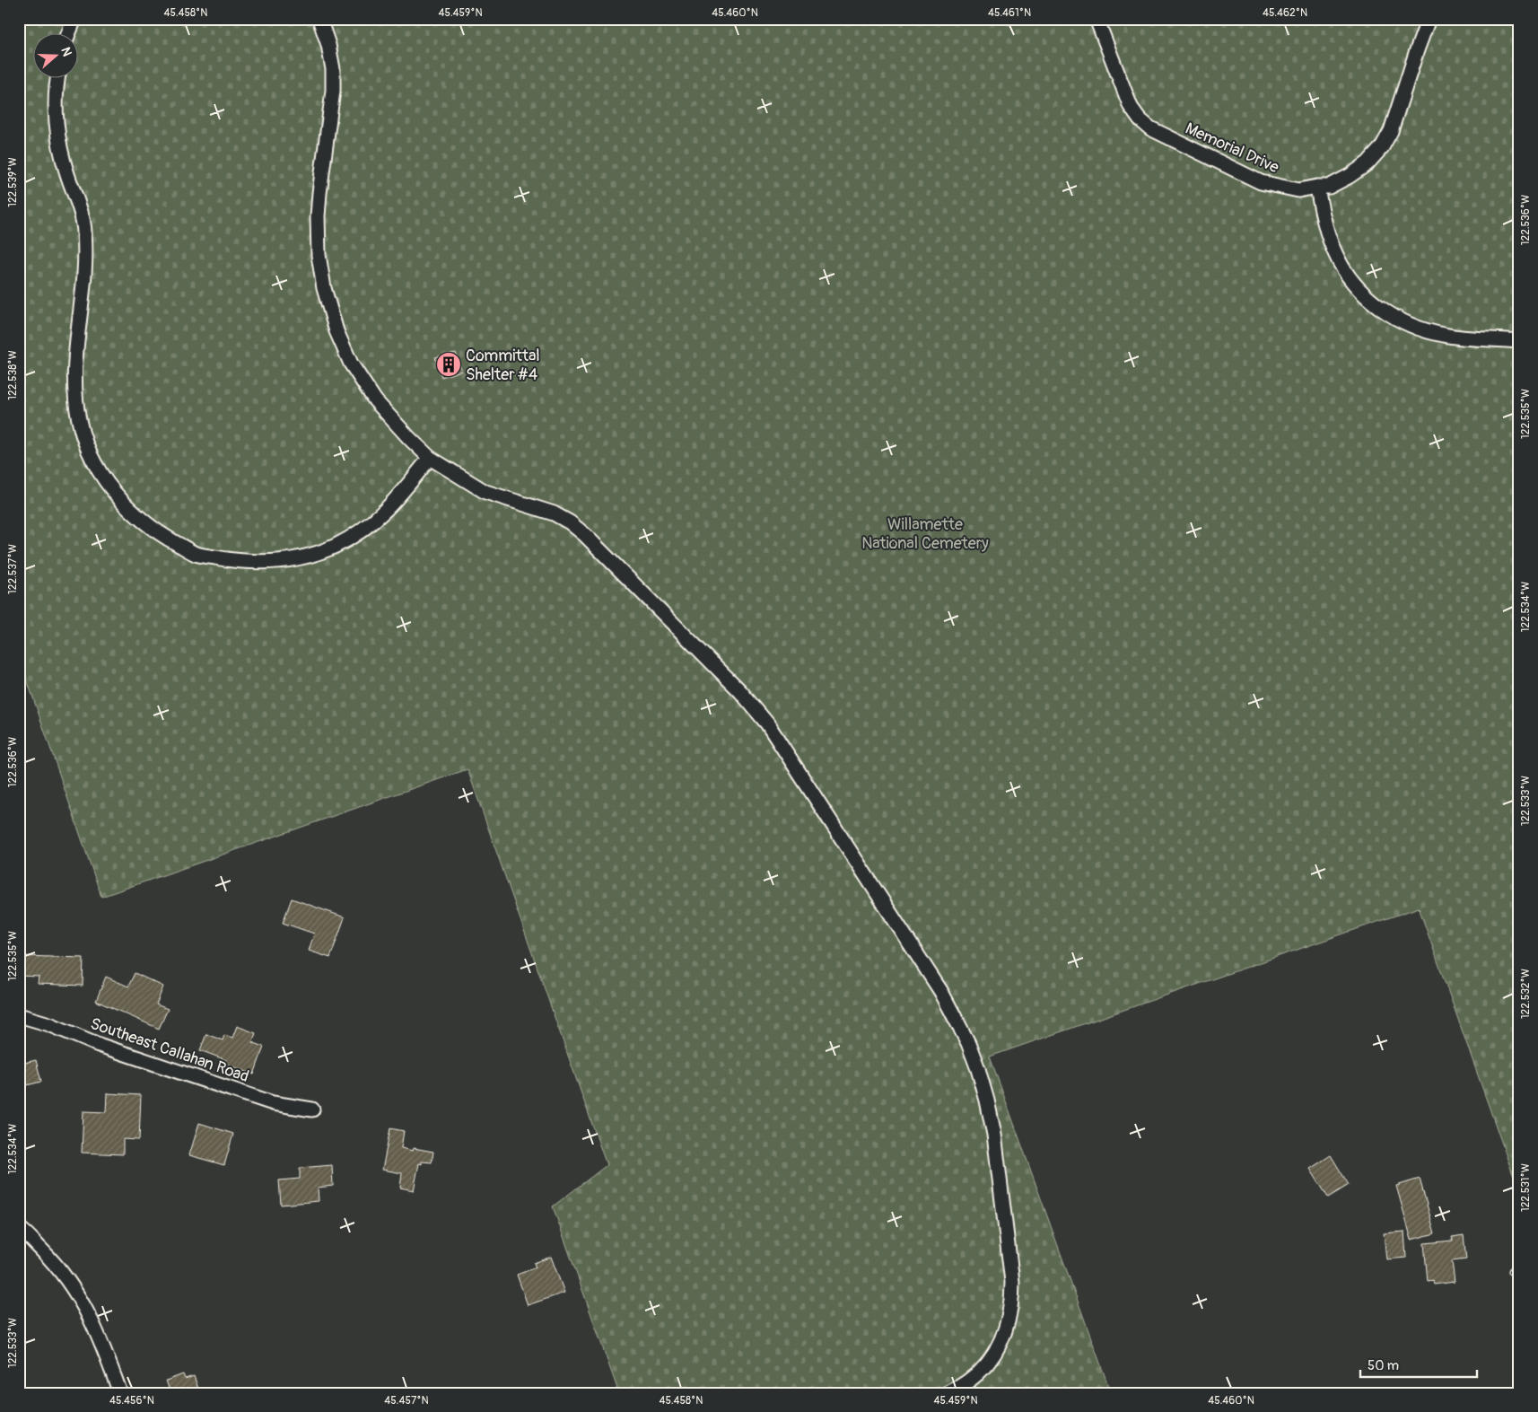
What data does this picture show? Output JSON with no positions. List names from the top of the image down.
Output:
{
  "streets": {
    "street": ["Memorial Drive", "Southeast Callahan Road"]
  },
  "parks": ["Willamette National Cemetery"],
  "places": {
    "building": ["Committal Shelter #4"]
  },
  "scale_bar": "50 m",
  "north": "right",
  "coordinates": [
    "45.458°N",
    "45.459°N",
    "45.460°N",
    "45.461°N",
    "45.462°N",
    "122.539°W",
    "122.536°W",
    "122.538°W",
    "122.535°W",
    "122.537°W",
    "122.534°W",
    "122.533°W",
    "122.532°W",
    "122.531°W",
    "45.456°N",
    "45.457°N"
  ]
}
